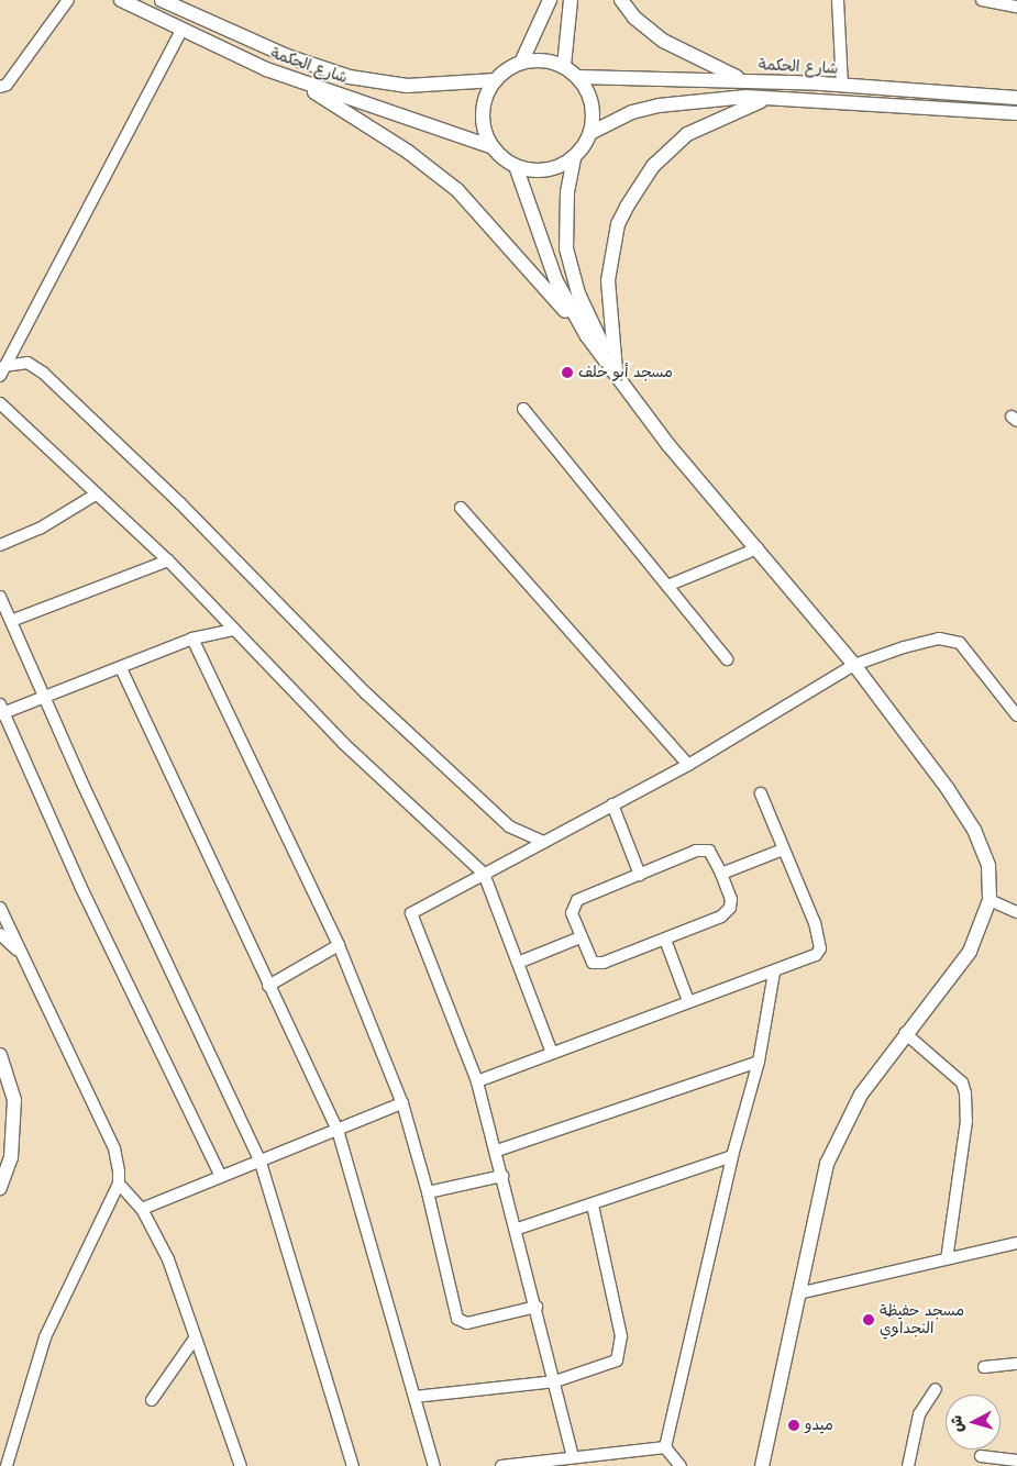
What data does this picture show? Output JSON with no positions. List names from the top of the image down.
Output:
{
  "streets": {
    "street": ["شارع الحكمة"]
  },
  "places": ["مسجد أبو خلف", "مسجد حفيظة النجداوي", "ميدو"],
  "north": "left"
}
